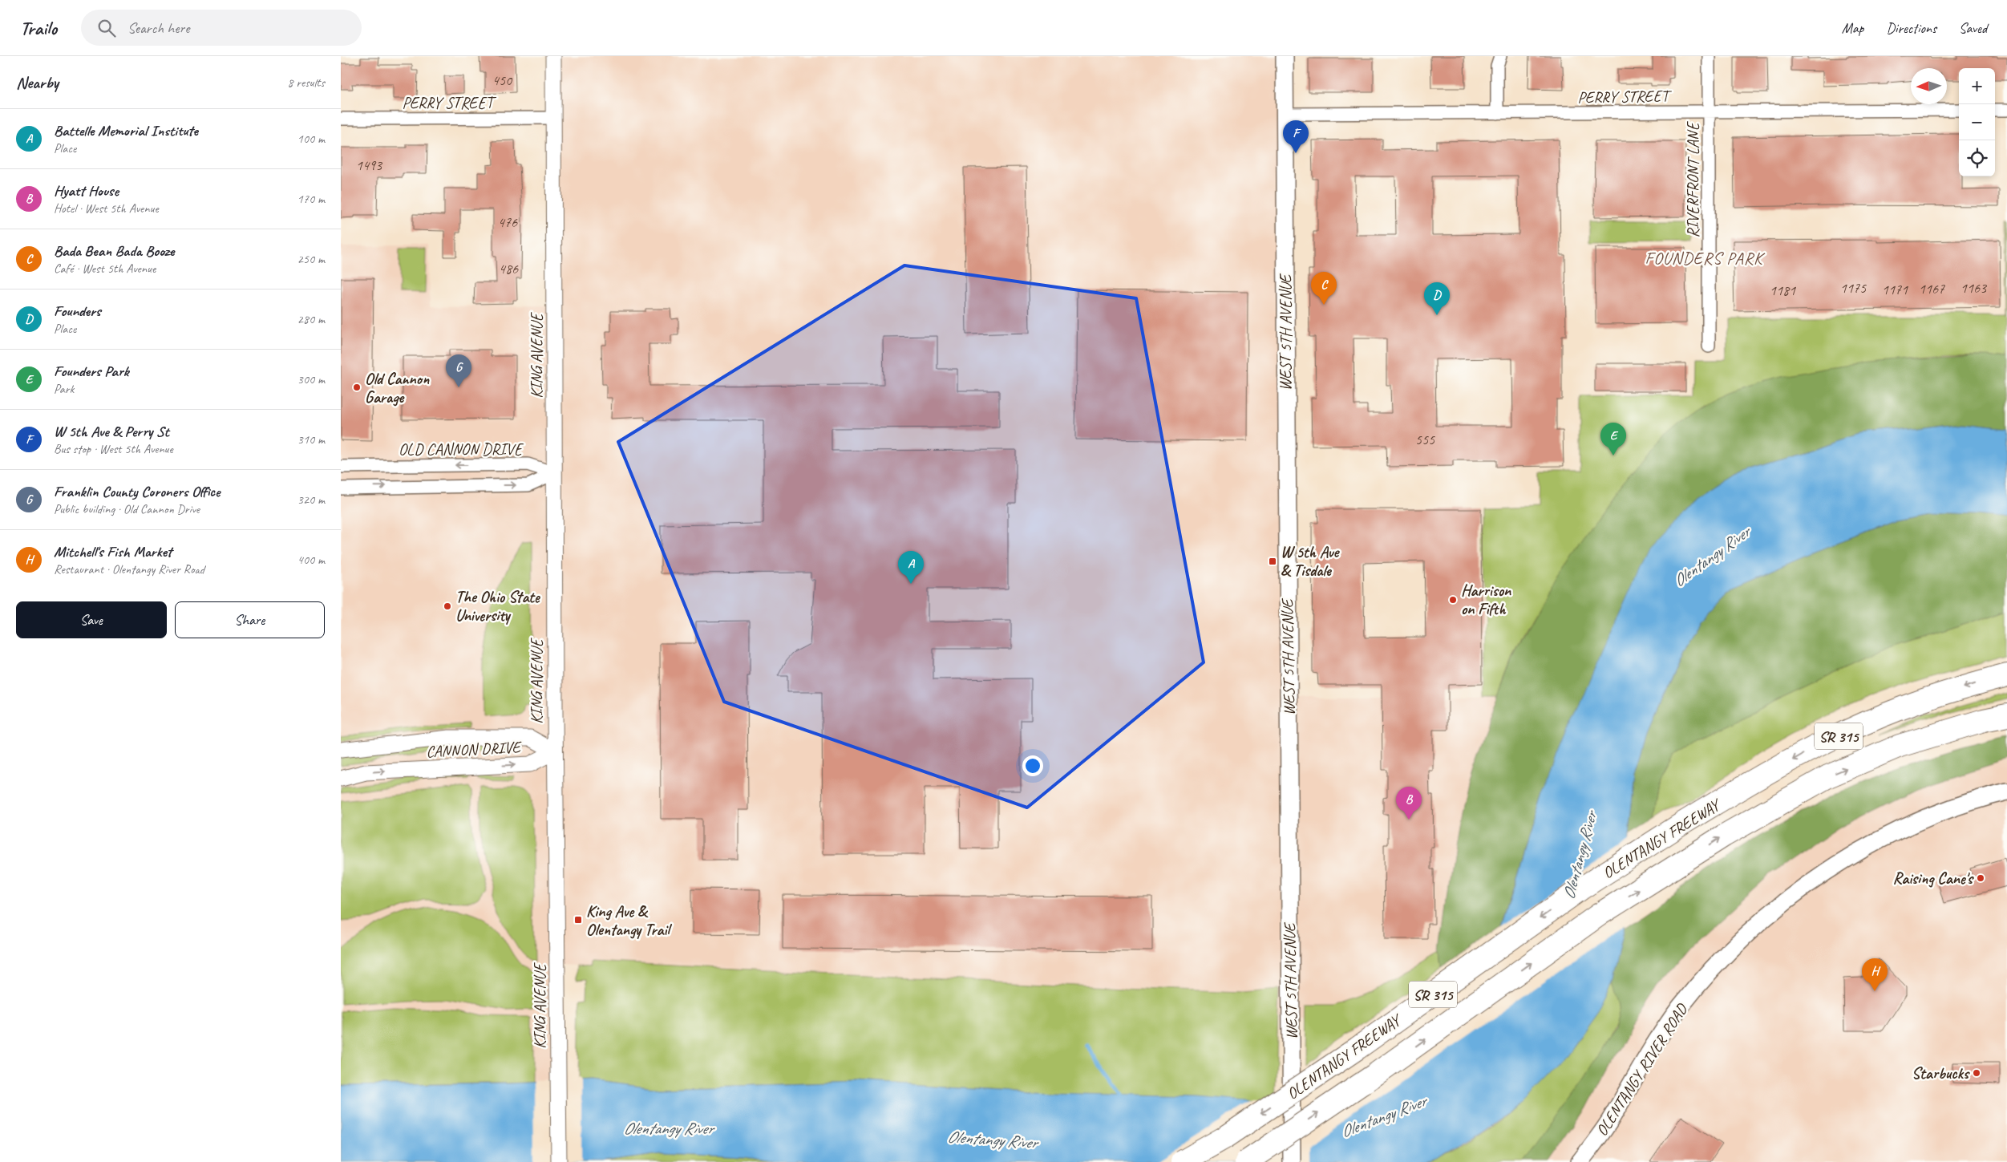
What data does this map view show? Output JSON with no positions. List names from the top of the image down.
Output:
{
  "streets": {
    "highway": ["SR 315", "OLENTANGY FREEWAY"],
    "main road": ["WEST 5TH AVENUE", "OLENTANGY RIVER ROAD"],
    "street": [
      "PERRY STREET",
      "RIVERFRONT LANE",
      "KING AVENUE",
      "OLD CANNON DRIVE",
      "CANNON DRIVE"
    ]
  },
  "crossings": [
    ["PERRY STREET", "RIVERFRONT LANE"],
    ["PERRY STREET", "WEST 5TH AVENUE"],
    ["PERRY STREET", "KING AVENUE"],
    ["KING AVENUE", "OLD CANNON DRIVE"],
    ["KING AVENUE", "CANNON DRIVE"]
  ],
  "districts": ["FOUNDERS PARK"],
  "water": ["Olentangy River"],
  "places": {
    "other": [
      "Old Cannon Garage",
      "Harrison on Fifth",
      "The Ohio State University",
      "Raising Cane's",
      "Starbucks"
    ],
    "transit": ["W 5th Ave & Tisdale", "King Ave & Olentangy Trail"]
  },
  "house_numbers": [
    "450",
    "1493",
    "476",
    "486",
    "1175",
    "1163",
    "1167",
    "1171",
    "1181",
    "555"
  ],
  "north": "left",
  "page": {
    "header": "Trailo",
    "search": "Search here",
    "nav": ["Map", "Directions", "Saved"],
    "heading": ["Nearby", "8 results"],
    "map_buttons": ["+", "−"],
    "list": [
      {
        "mark": "A",
        "name": "Battelle Memorial Institute",
        "note": "Place",
        "value": "100 m"
      },
      {
        "mark": "B",
        "name": "Hyatt House",
        "note": "Hotel · West 5th Avenue",
        "value": "170 m"
      },
      {
        "mark": "C",
        "name": "Bada Bean Bada Booze",
        "note": "Café · West 5th Avenue",
        "value": "250 m"
      },
      {
        "mark": "D",
        "name": "Founders",
        "note": "Place",
        "value": "280 m"
      },
      {
        "mark": "E",
        "name": "Founders Park",
        "note": "Park",
        "value": "300 m"
      },
      {
        "mark": "F",
        "name": "W 5th Ave & Perry St",
        "note": "Bus stop · West 5th Avenue",
        "value": "310 m"
      },
      {
        "mark": "G",
        "name": "Franklin County Coroners Office",
        "note": "Public building · Old Cannon Drive",
        "value": "320 m"
      },
      {
        "mark": "H",
        "name": "Mitchell's Fish Market",
        "note": "Restaurant · Olentangy River Road",
        "value": "400 m"
      }
    ],
    "pins": [
      "F",
      "C",
      "D",
      "G",
      "E",
      "A",
      "B",
      "H"
    ],
    "buttons": ["Save", "Share"]
  }
}
